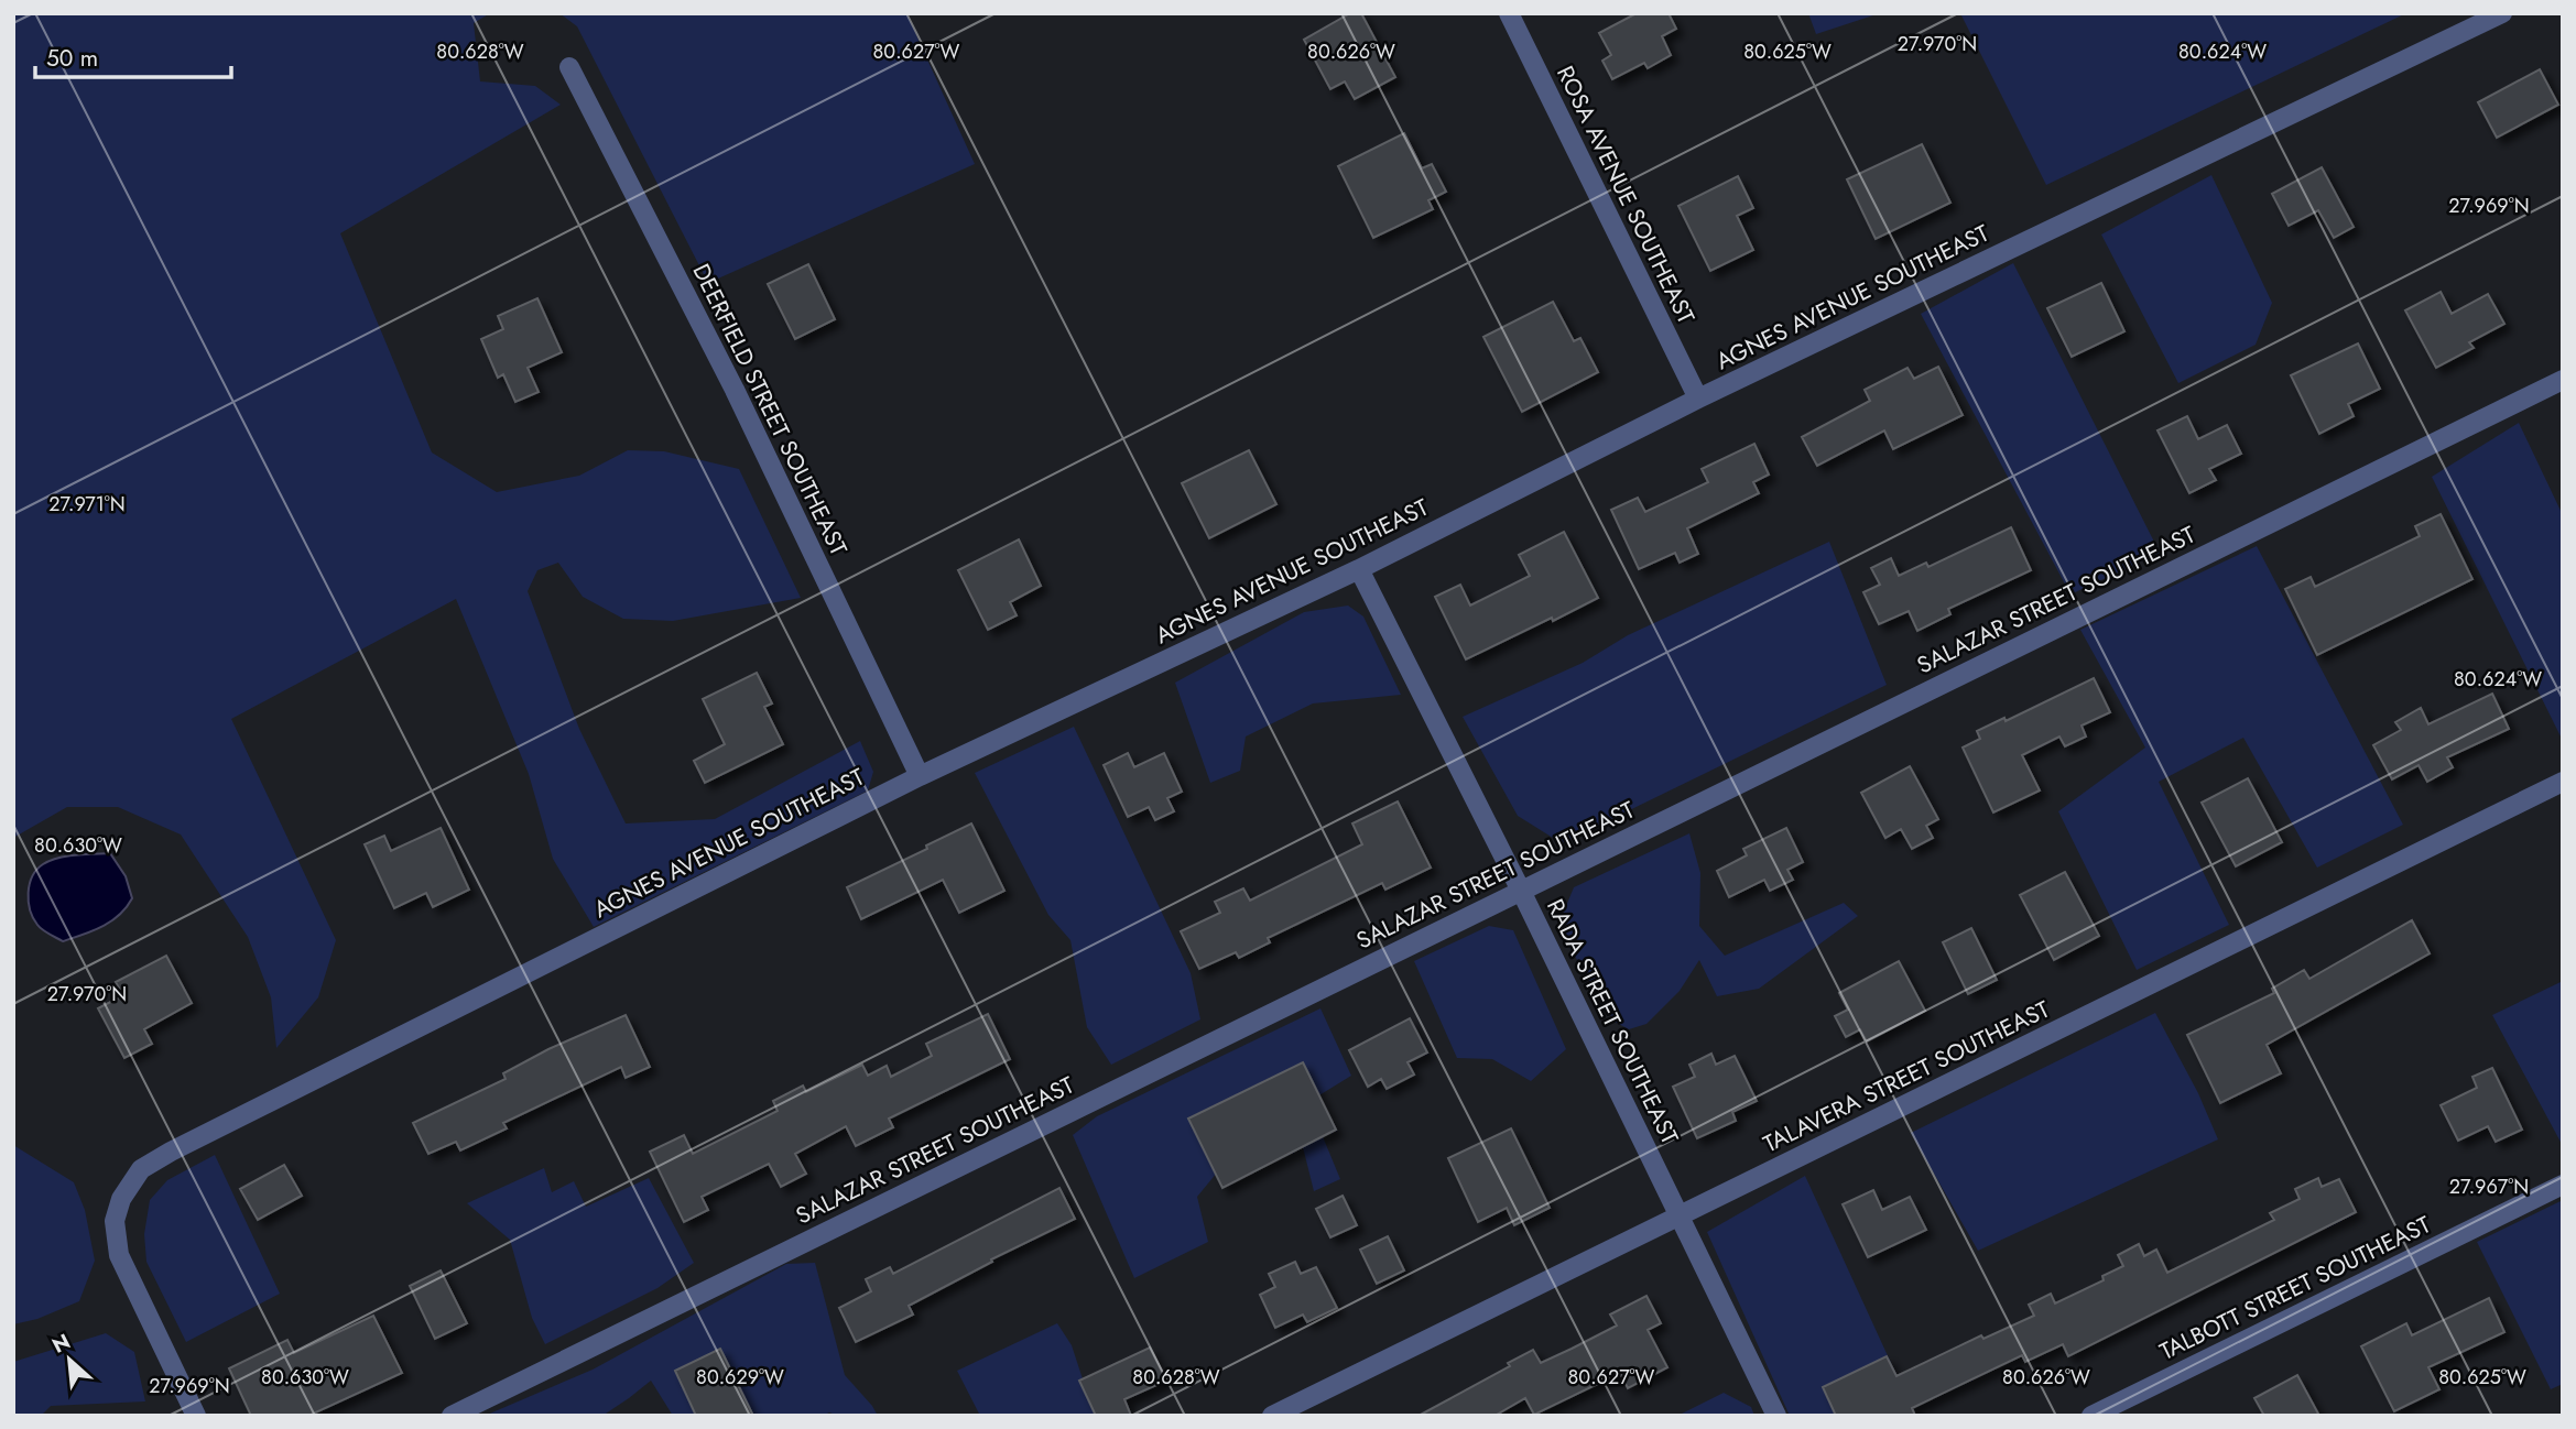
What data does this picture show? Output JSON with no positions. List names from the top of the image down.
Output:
{
  "streets": {
    "street": [
      "ROSA AVENUE SOUTHEAST",
      "AGNES AVENUE SOUTHEAST",
      "DEERFIELD STREET SOUTHEAST",
      "SALAZAR STREET SOUTHEAST",
      "RADA STREET SOUTHEAST",
      "TALAVERA STREET SOUTHEAST",
      "TALBOTT STREET SOUTHEAST"
    ]
  },
  "crossings": [
    ["ROSA AVENUE SOUTHEAST", "AGNES AVENUE SOUTHEAST"],
    ["AGNES AVENUE SOUTHEAST", "DEERFIELD STREET SOUTHEAST"],
    ["AGNES AVENUE SOUTHEAST", "RADA STREET SOUTHEAST"],
    ["SALAZAR STREET SOUTHEAST", "RADA STREET SOUTHEAST"],
    ["RADA STREET SOUTHEAST", "TALAVERA STREET SOUTHEAST"]
  ],
  "scale_bar": "50 m",
  "north": "top left",
  "coordinates": [
    "27.970°N",
    "80.628°W",
    "80.627°W",
    "80.626°W",
    "80.625°W",
    "80.624°W",
    "27.969°N",
    "27.971°N",
    "80.630°W",
    "27.967°N",
    "80.629°W"
  ]
}
